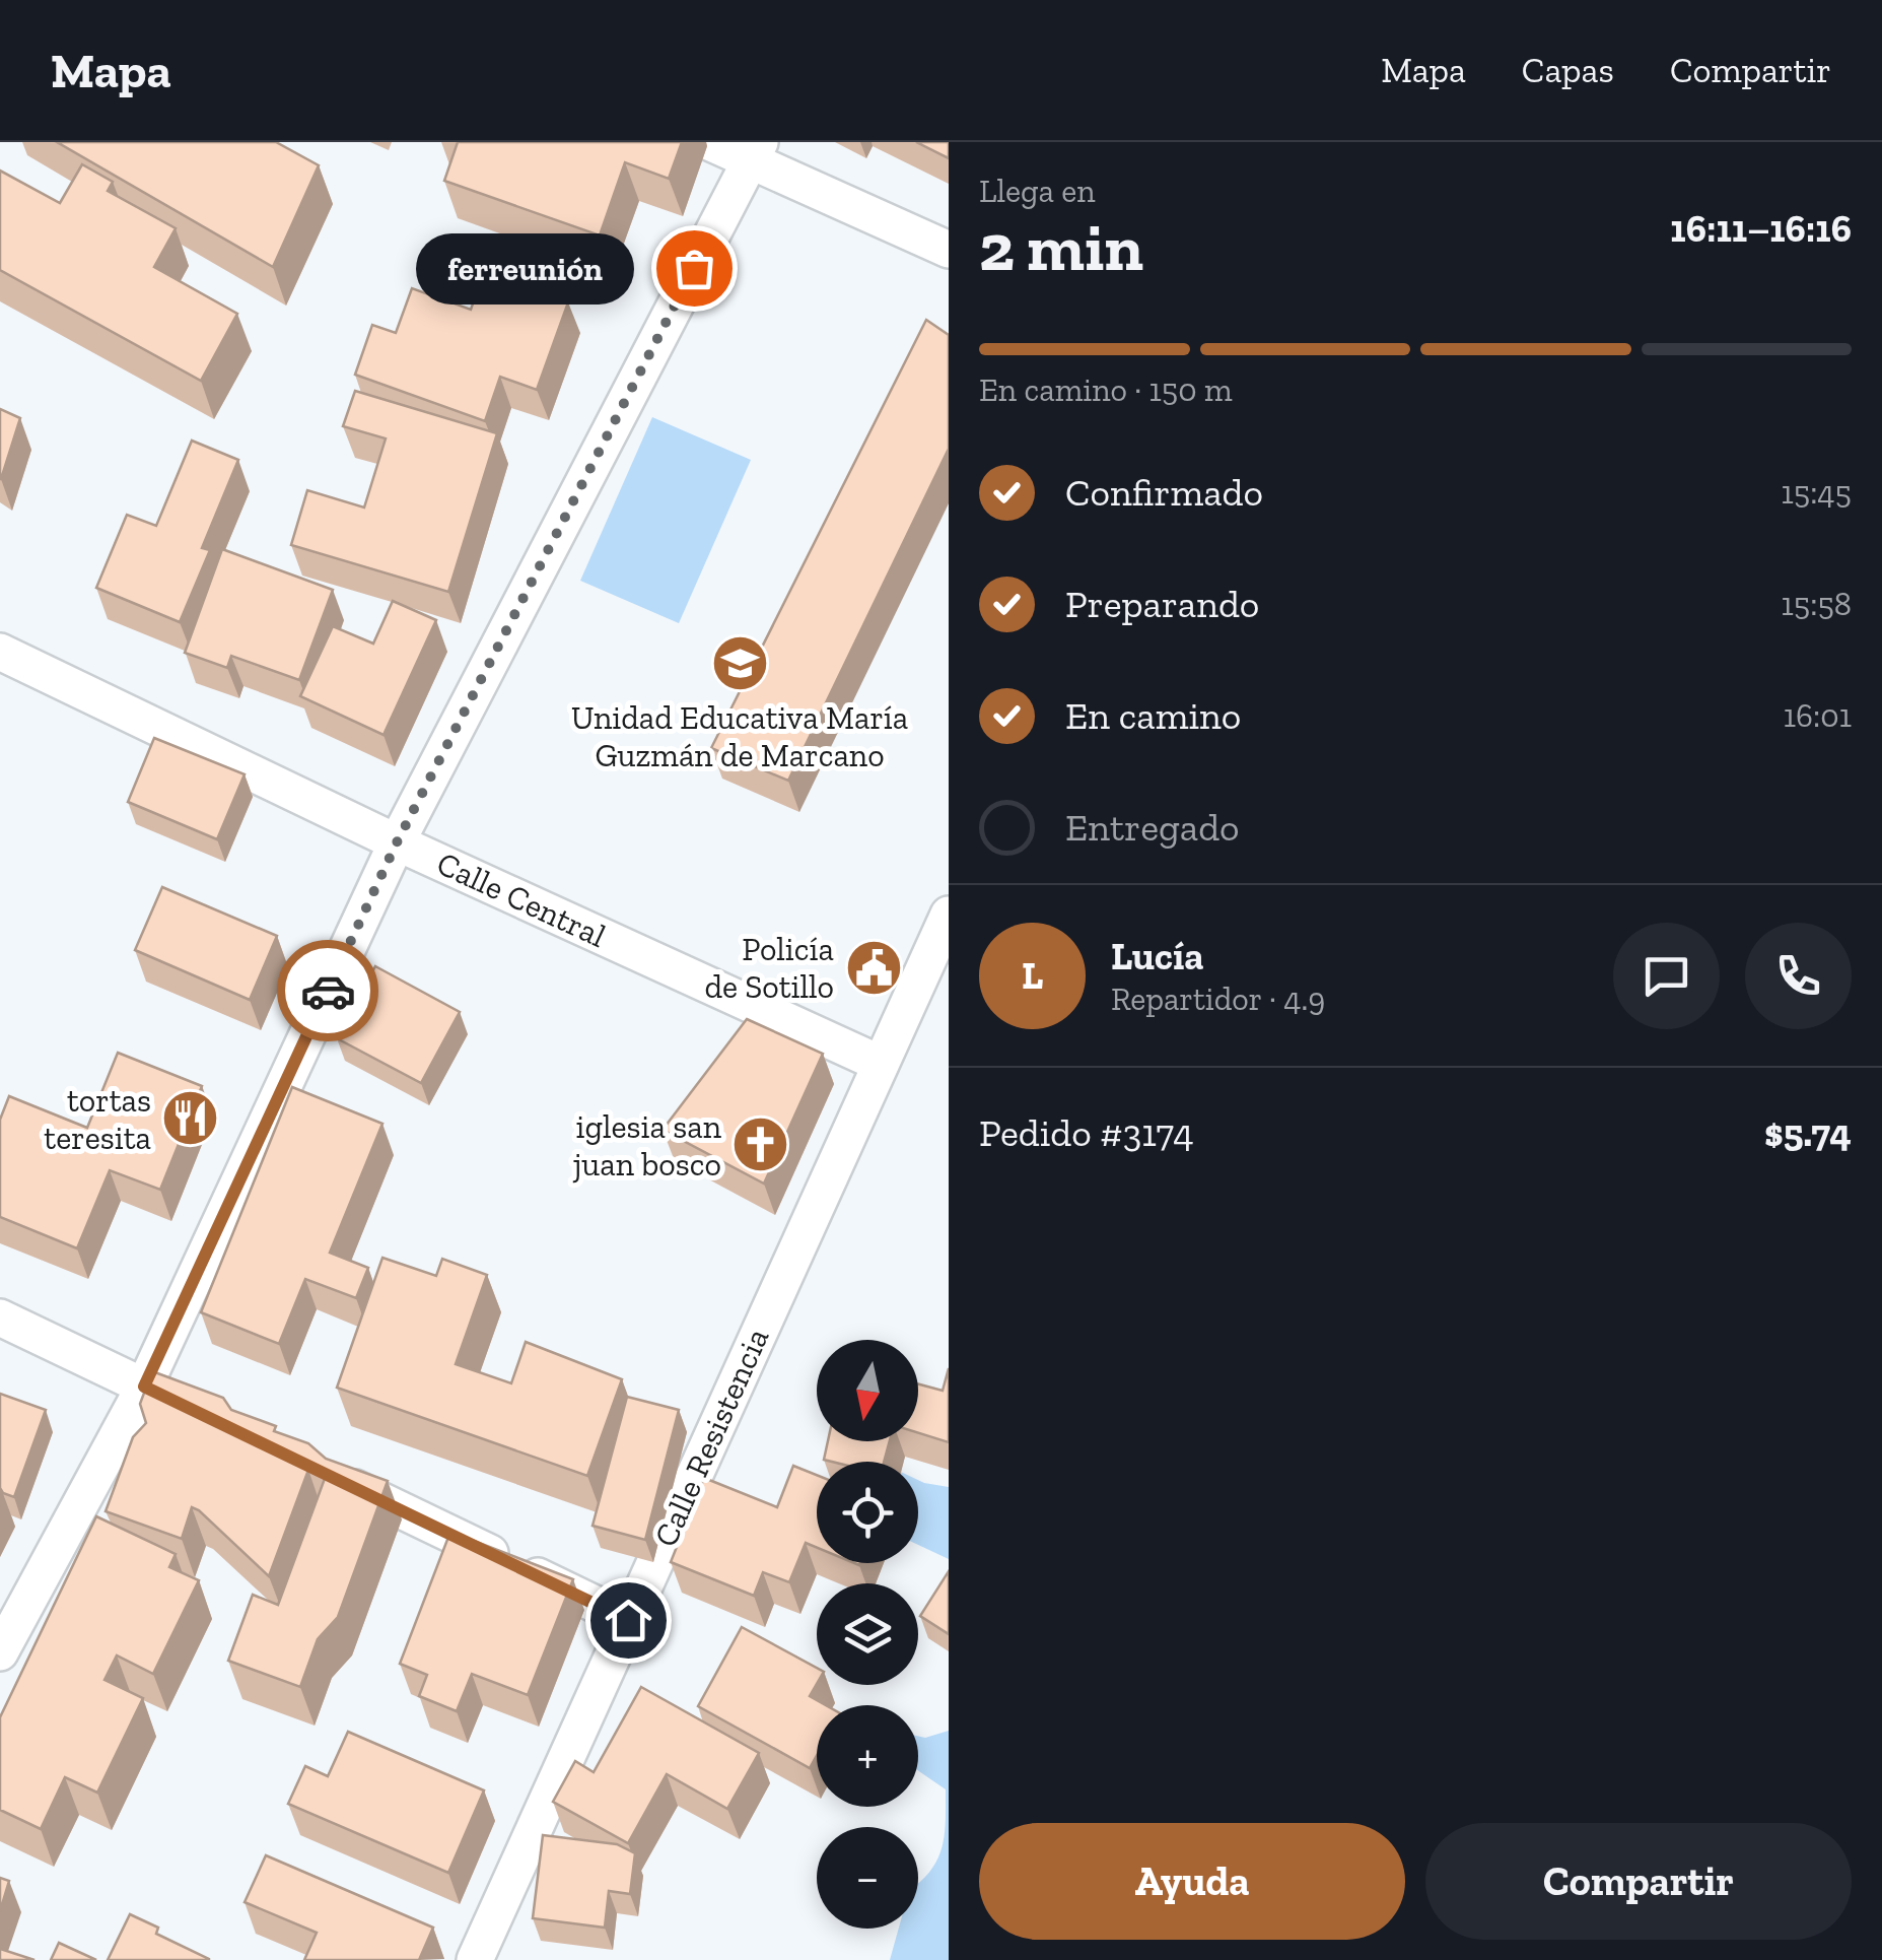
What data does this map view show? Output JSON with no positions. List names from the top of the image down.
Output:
{
  "streets": {
    "street": ["Calle Central", "Calle Resistencia"]
  },
  "crossings": [
    ["Calle Central", "Calle Resistencia"]
  ],
  "places": {
    "other": ["ferreunión"],
    "school or university": ["Unidad Educativa María Guzmán de Marcano"],
    "public building": ["Policía de Sotillo"],
    "restaurant": ["tortas teresita"],
    "church": ["iglesia san juan bosco"]
  },
  "north": "bottom",
  "page": {
    "header": "Mapa",
    "nav": ["Mapa", "Capas", "Compartir"],
    "heading": ["2 min", "Llega en", "16:11–16:16"],
    "panel": [
      "Lucía",
      "Repartidor · 4.9",
      "Pedido #3174",
      "$5.74"
    ],
    "bubble": "ferreunión",
    "bar": "En camino · 150 m",
    "list": [
      ["Confirmado", "15:45"],
      ["Preparando", "15:58"],
      ["En camino", "16:01"],
      "Entregado"
    ],
    "round": "L",
    "map_buttons": ["+", "−"],
    "buttons": ["Ayuda", "Compartir"]
  }
}
